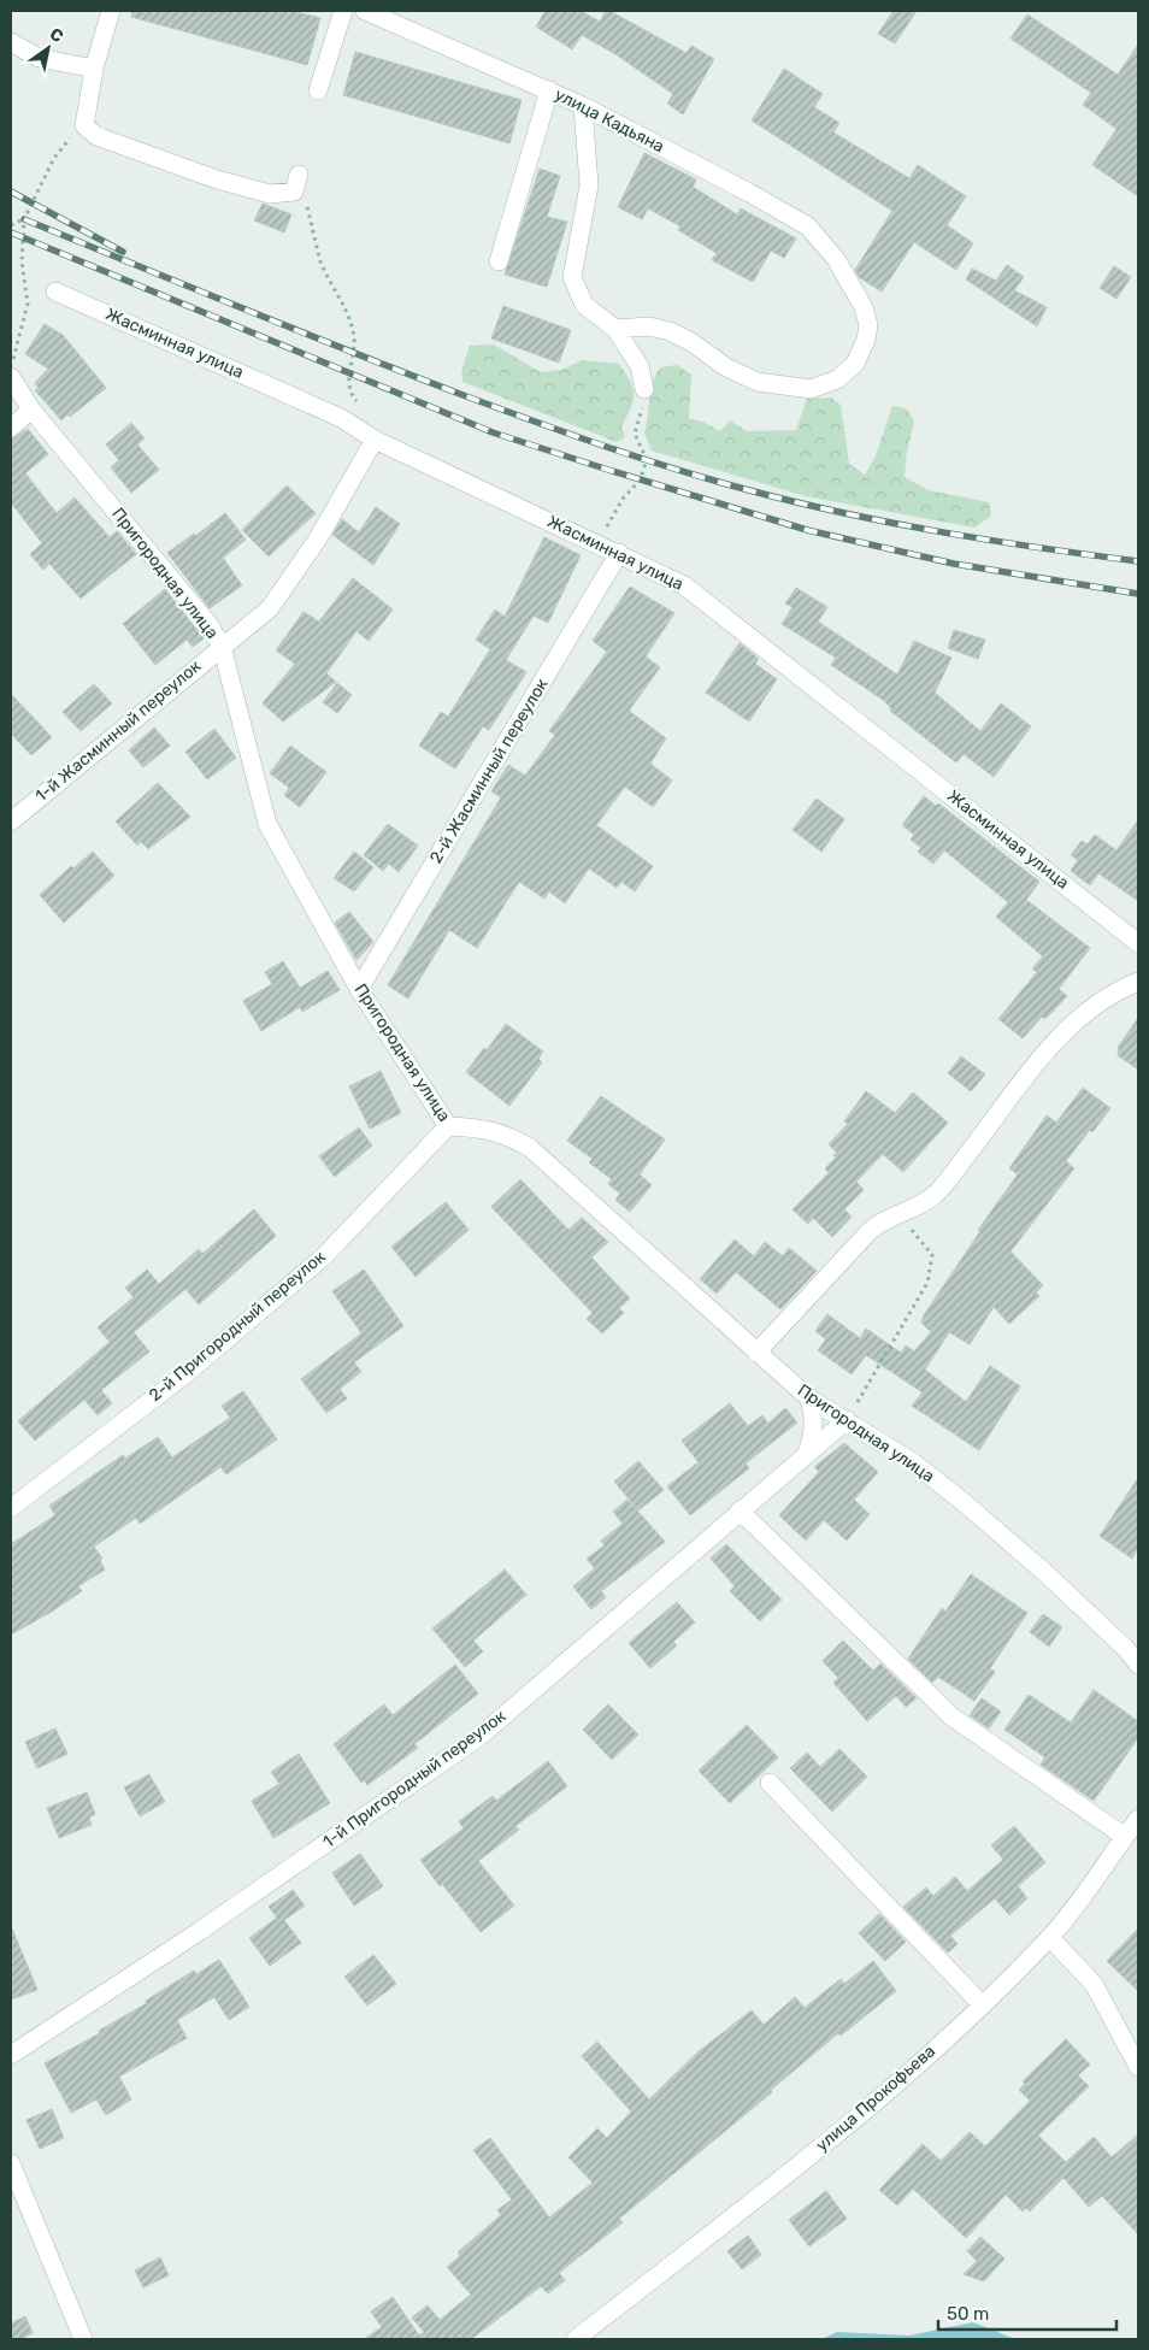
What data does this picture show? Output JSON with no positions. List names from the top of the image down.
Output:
{
  "streets": {
    "street": [
      "улица Кадьяна",
      "Жасминная улица",
      "Пригородная улица",
      "1-й Жасминный переулок",
      "2-й Жасминный переулок",
      "2-й Пригородный переулок",
      "1-й Пригородный переулок",
      "улица Прокофьева"
    ]
  },
  "crossings": [
    ["Жасминная улица", "1-й Жасминный переулок"],
    ["Жасминная улица", "2-й Жасминный переулок"],
    ["Пригородная улица", "1-й Жасминный переулок"],
    ["Пригородная улица", "2-й Жасминный переулок"],
    ["Пригородная улица", "2-й Пригородный переулок"],
    ["Пригородная улица", "1-й Пригородный переулок"]
  ],
  "scale_bar": "50 m",
  "north": "top right"
}
